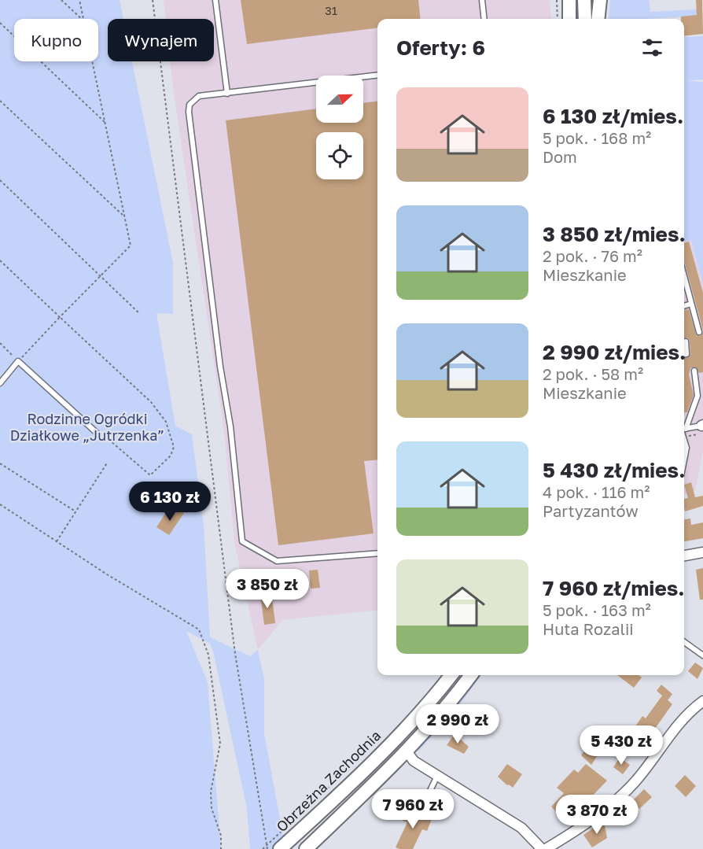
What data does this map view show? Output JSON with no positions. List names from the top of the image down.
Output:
{
  "streets": {
    "street": ["Obrzeżna Zachodnia"]
  },
  "parks": ["Rodzinne Ogródki Działkowe „Jutrzenka”"],
  "house_numbers": ["31"],
  "north": "right",
  "page": {
    "chip": ["Kupno", "Wynajem"],
    "heading": "Oferty: 6",
    "list": [
      {
        "name": "6 130 zł/mies.",
        "note": "5 pok. · 168 m² · Dom"
      },
      {
        "name": "3 850 zł/mies.",
        "note": "2 pok. · 76 m² · Mieszkanie"
      },
      {
        "name": "2 990 zł/mies.",
        "note": "2 pok. · 58 m² · Mieszkanie"
      },
      {
        "name": "5 430 zł/mies.",
        "note": "4 pok. · 116 m² · Partyzantów"
      },
      {
        "name": "7 960 zł/mies.",
        "note": "5 pok. · 163 m² · Huta Rozalii"
      }
    ],
    "price": [
      "6 130 zł",
      "3 850 zł",
      "2 990 zł",
      "5 430 zł",
      "7 960 zł",
      "3 870 zł"
    ]
  }
}
